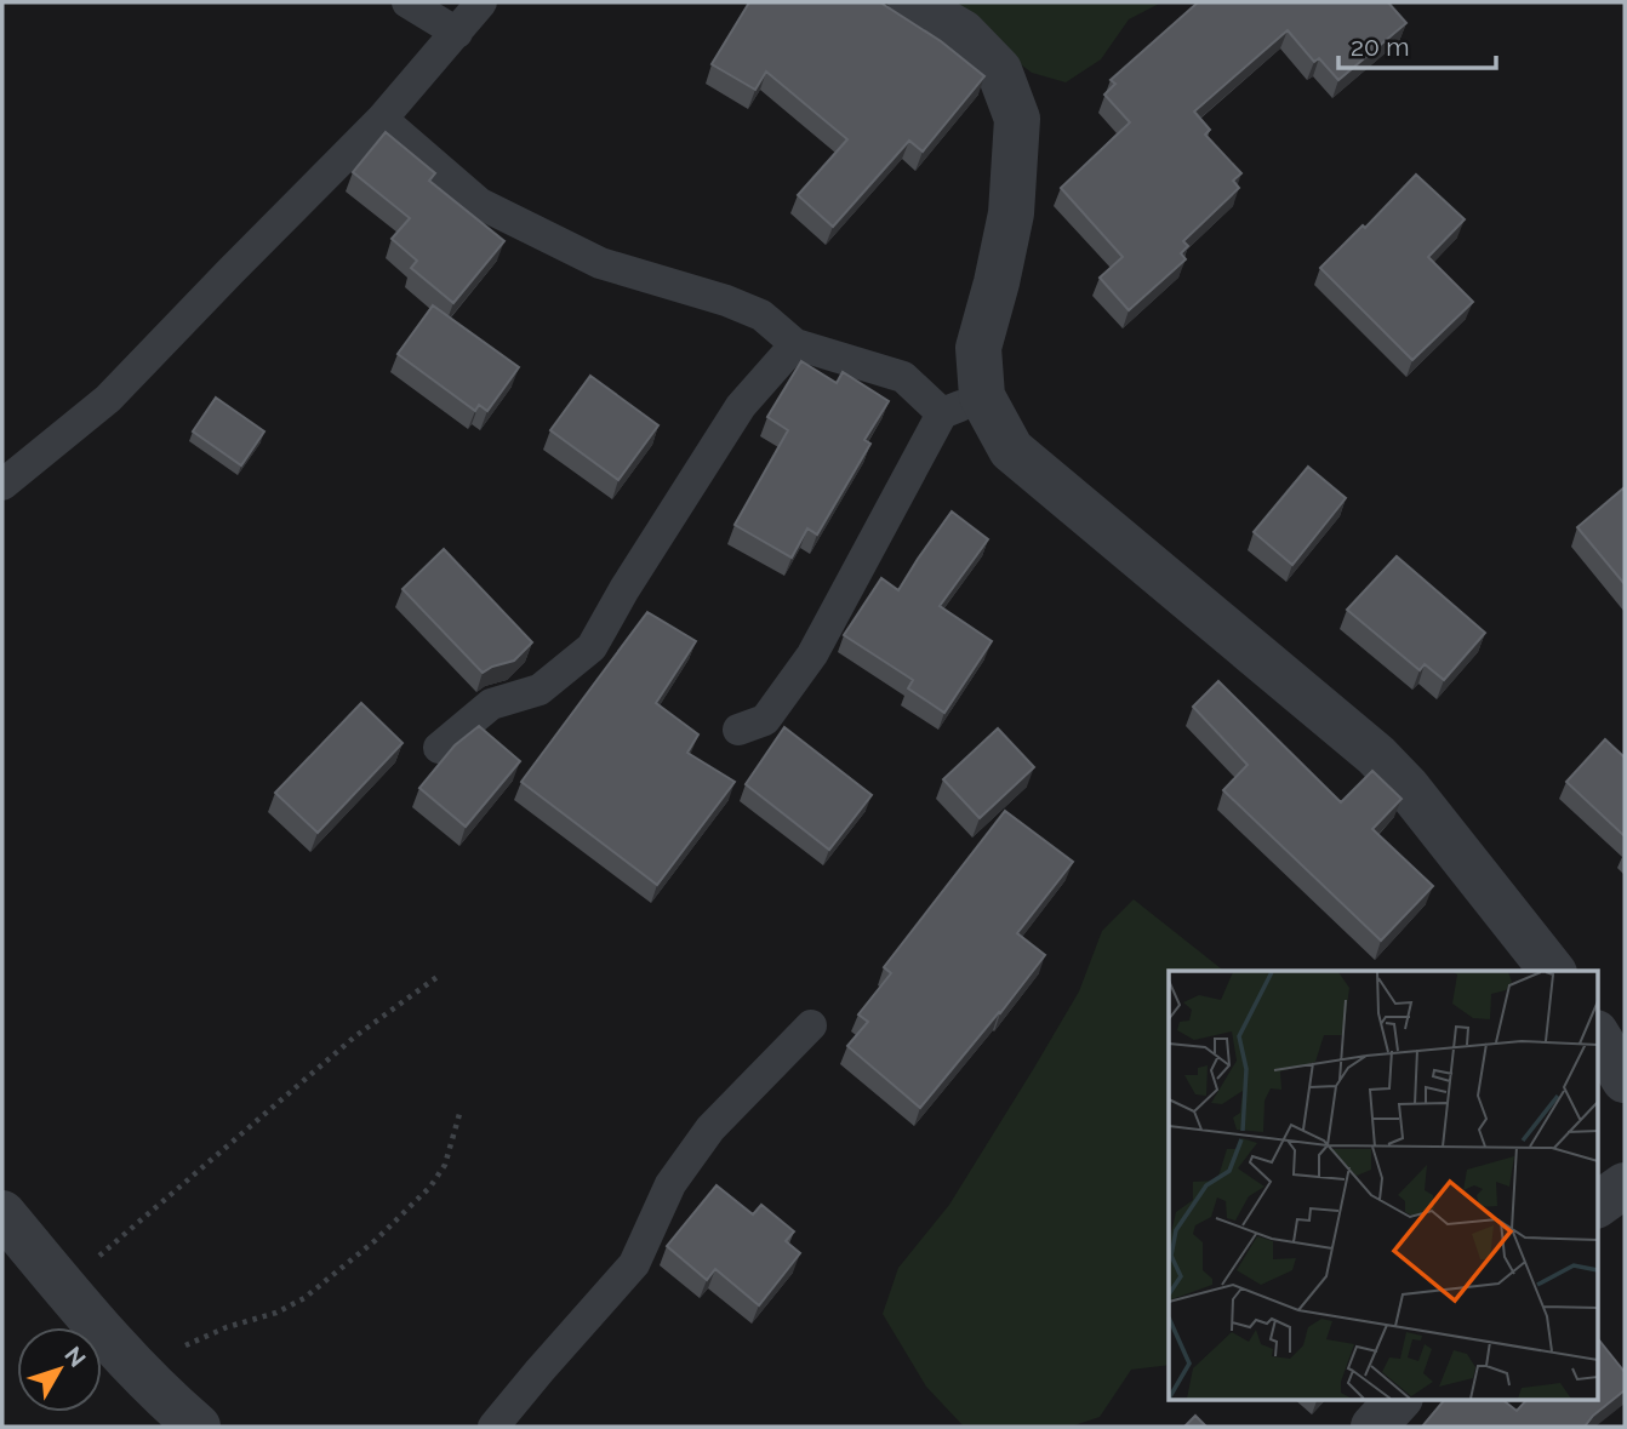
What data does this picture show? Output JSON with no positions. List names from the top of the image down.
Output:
{
  "scale_bar": "20 m",
  "north": "top right"
}
